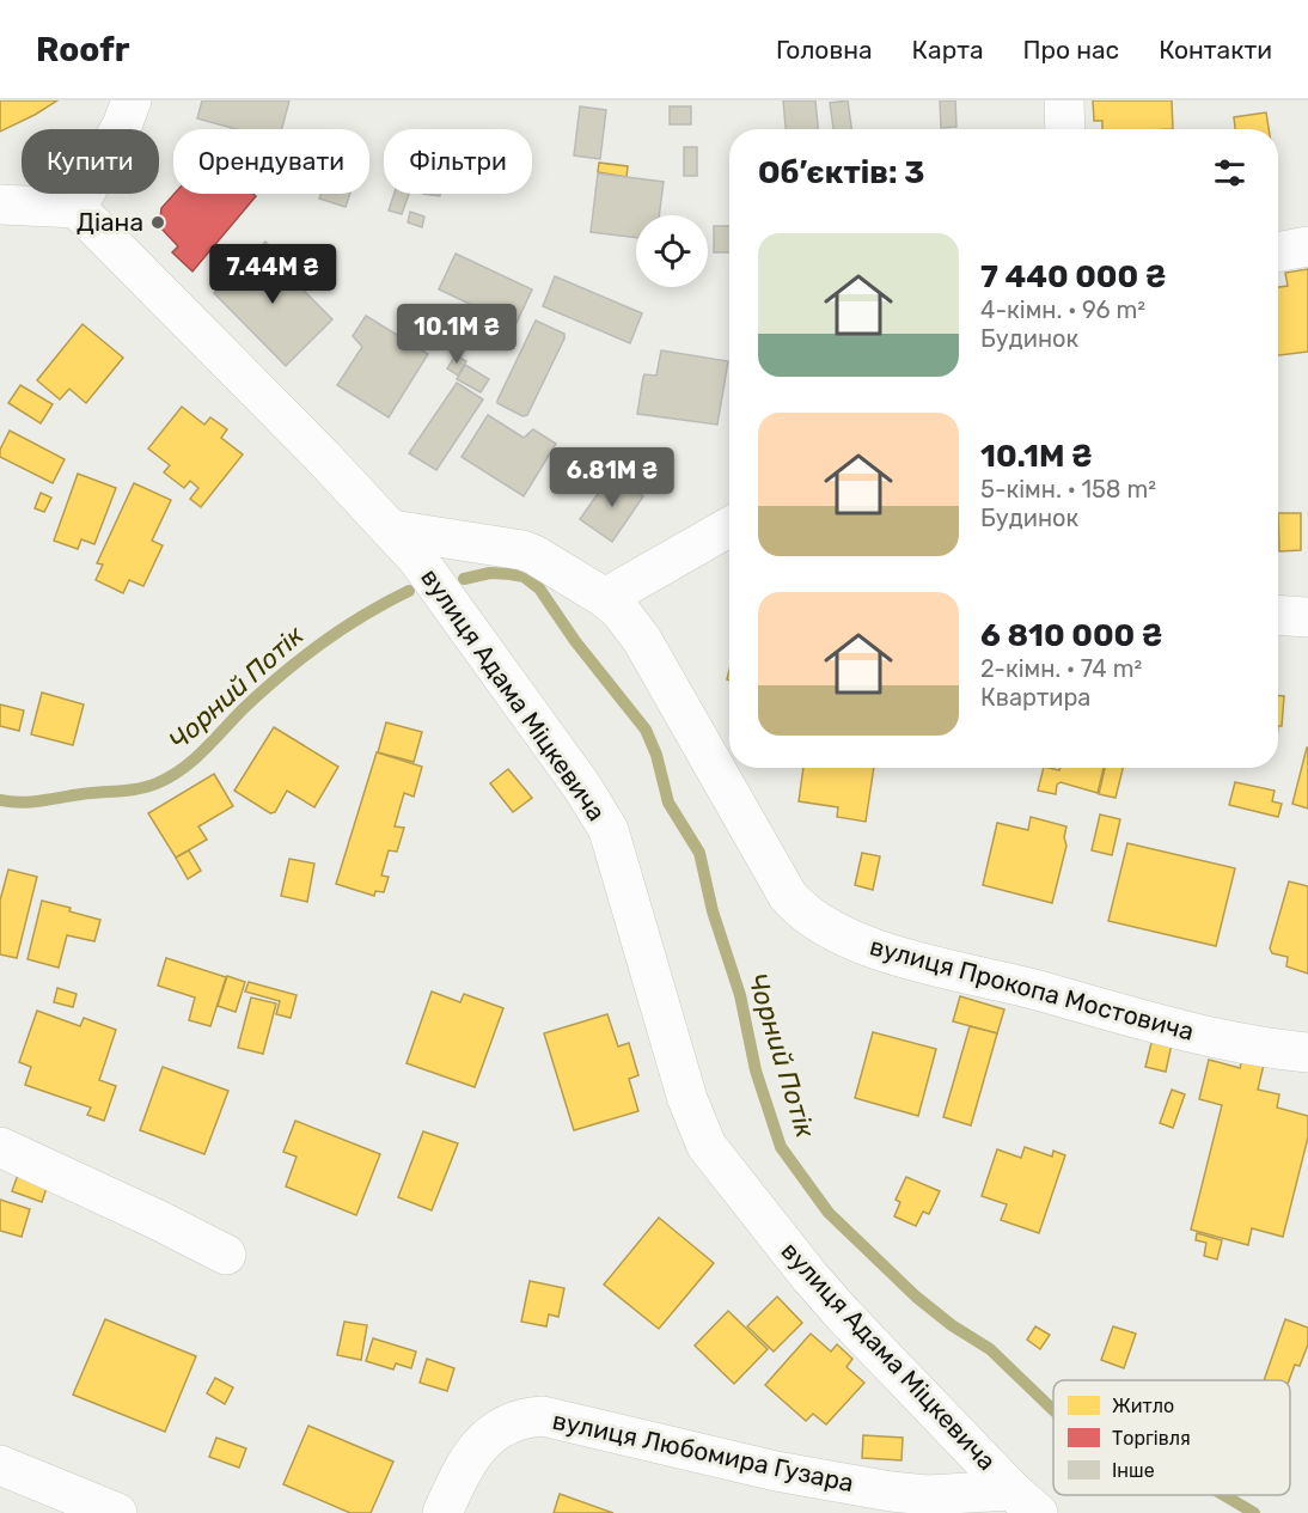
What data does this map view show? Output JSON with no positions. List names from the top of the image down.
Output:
{
  "streets": {
    "street": ["вулиця Адама Міцкевича", "вулиця Прокопа Мостовича", "вулиця Любомира Гузара"]
  },
  "crossings": [
    ["вулиця Адама Міцкевича", "вулиця Прокопа Мостовича"],
    ["вулиця Адама Міцкевича", "вулиця Любомира Гузара"]
  ],
  "water": ["Чорний Потік"],
  "places": ["Діана"],
  "legend": ["Житло", "Торгівля", "Інше"],
  "page": {
    "header": "Roofr",
    "nav": [
      "Головна",
      "Карта",
      "Про нас",
      "Контакти"
    ],
    "chip": ["Купити", "Орендувати", "Фільтри"],
    "heading": "Об’єктів: 3",
    "list": [
      {
        "name": "7 440 000 ₴",
        "note": "4-кімн. · 96 m² · Будинок"
      },
      {
        "name": "10.1M ₴",
        "note": "5-кімн. · 158 m² · Будинок"
      },
      {
        "name": "6 810 000 ₴",
        "note": "2-кімн. · 74 m² · Квартира"
      }
    ],
    "price": ["7.44M ₴", "10.1M ₴", "6.81M ₴"]
  }
}
